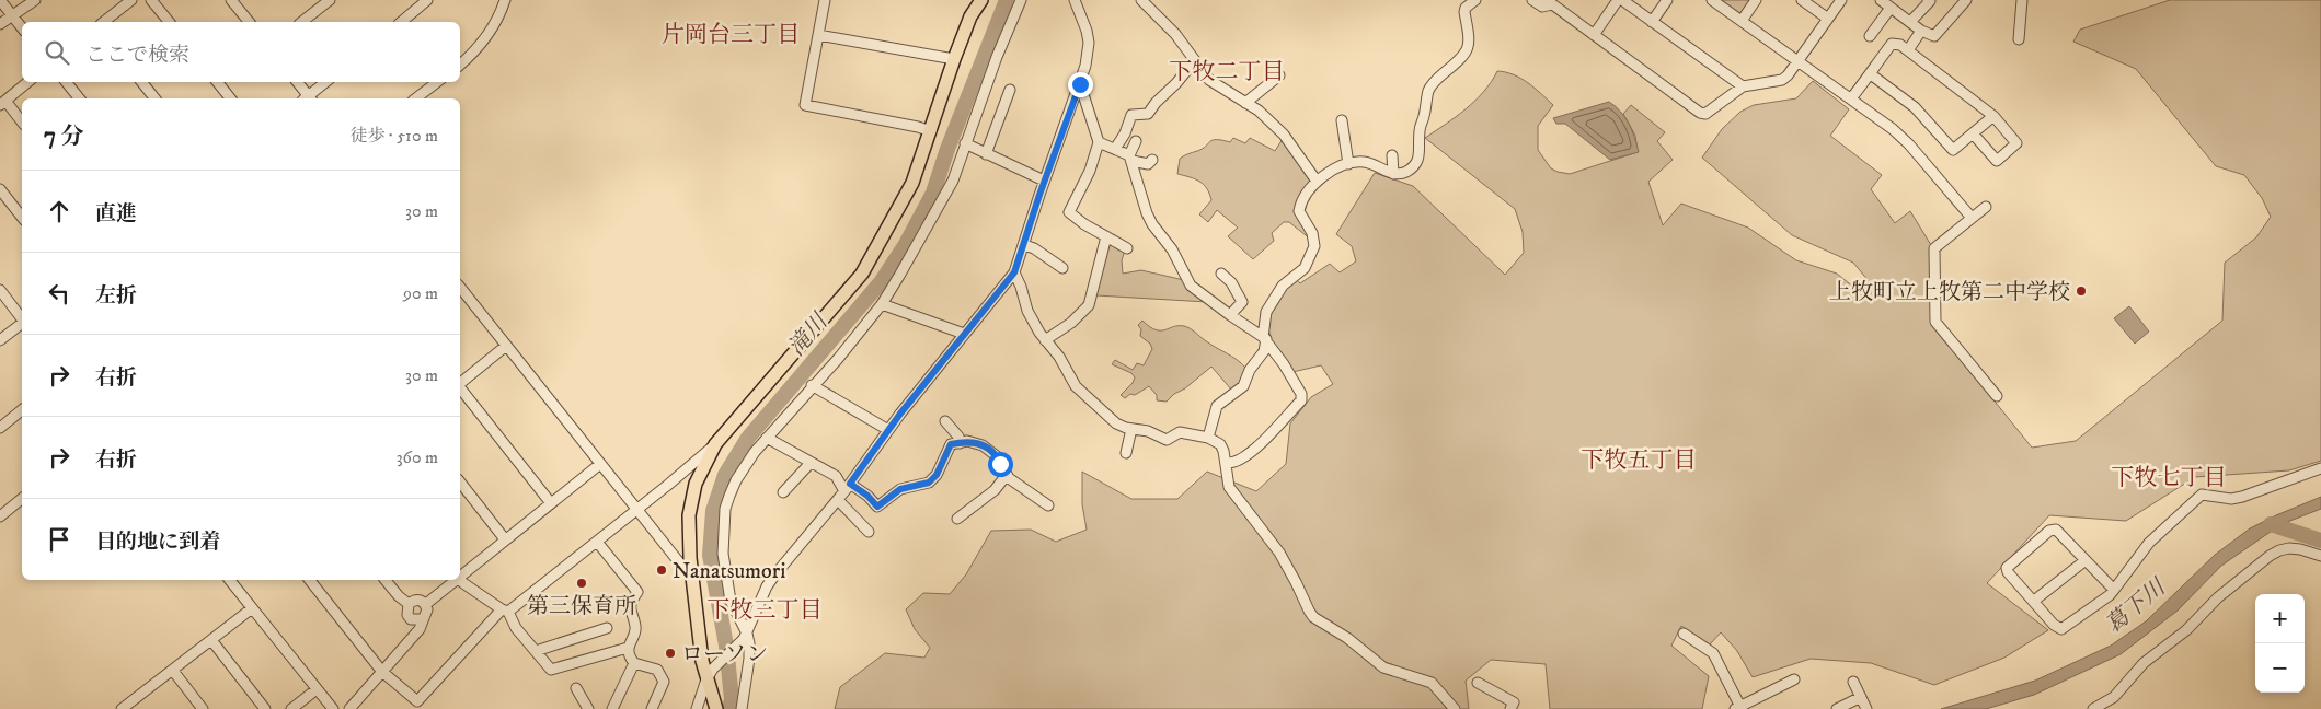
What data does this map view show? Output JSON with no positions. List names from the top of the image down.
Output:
{
  "districts": [
    "片岡台三丁目",
    "下牧二丁目",
    "下牧五丁目",
    "下牧七丁目",
    "下牧三丁目"
  ],
  "water": ["滝川", "葛下川"],
  "places": [
    "上牧町立上牧第二中学校",
    "Nanatsumori",
    "第三保育所",
    "ローソン"
  ],
  "page": {
    "search": "ここで検索",
    "heading": ["7 分", "徒歩 · 510 m"],
    "list": [
      ["直進", "30 m"],
      ["左折", "90 m"],
      ["右折", "30 m"],
      ["右折", "360 m"],
      "目的地に到着"
    ],
    "map_buttons": ["+", "−"]
  }
}
